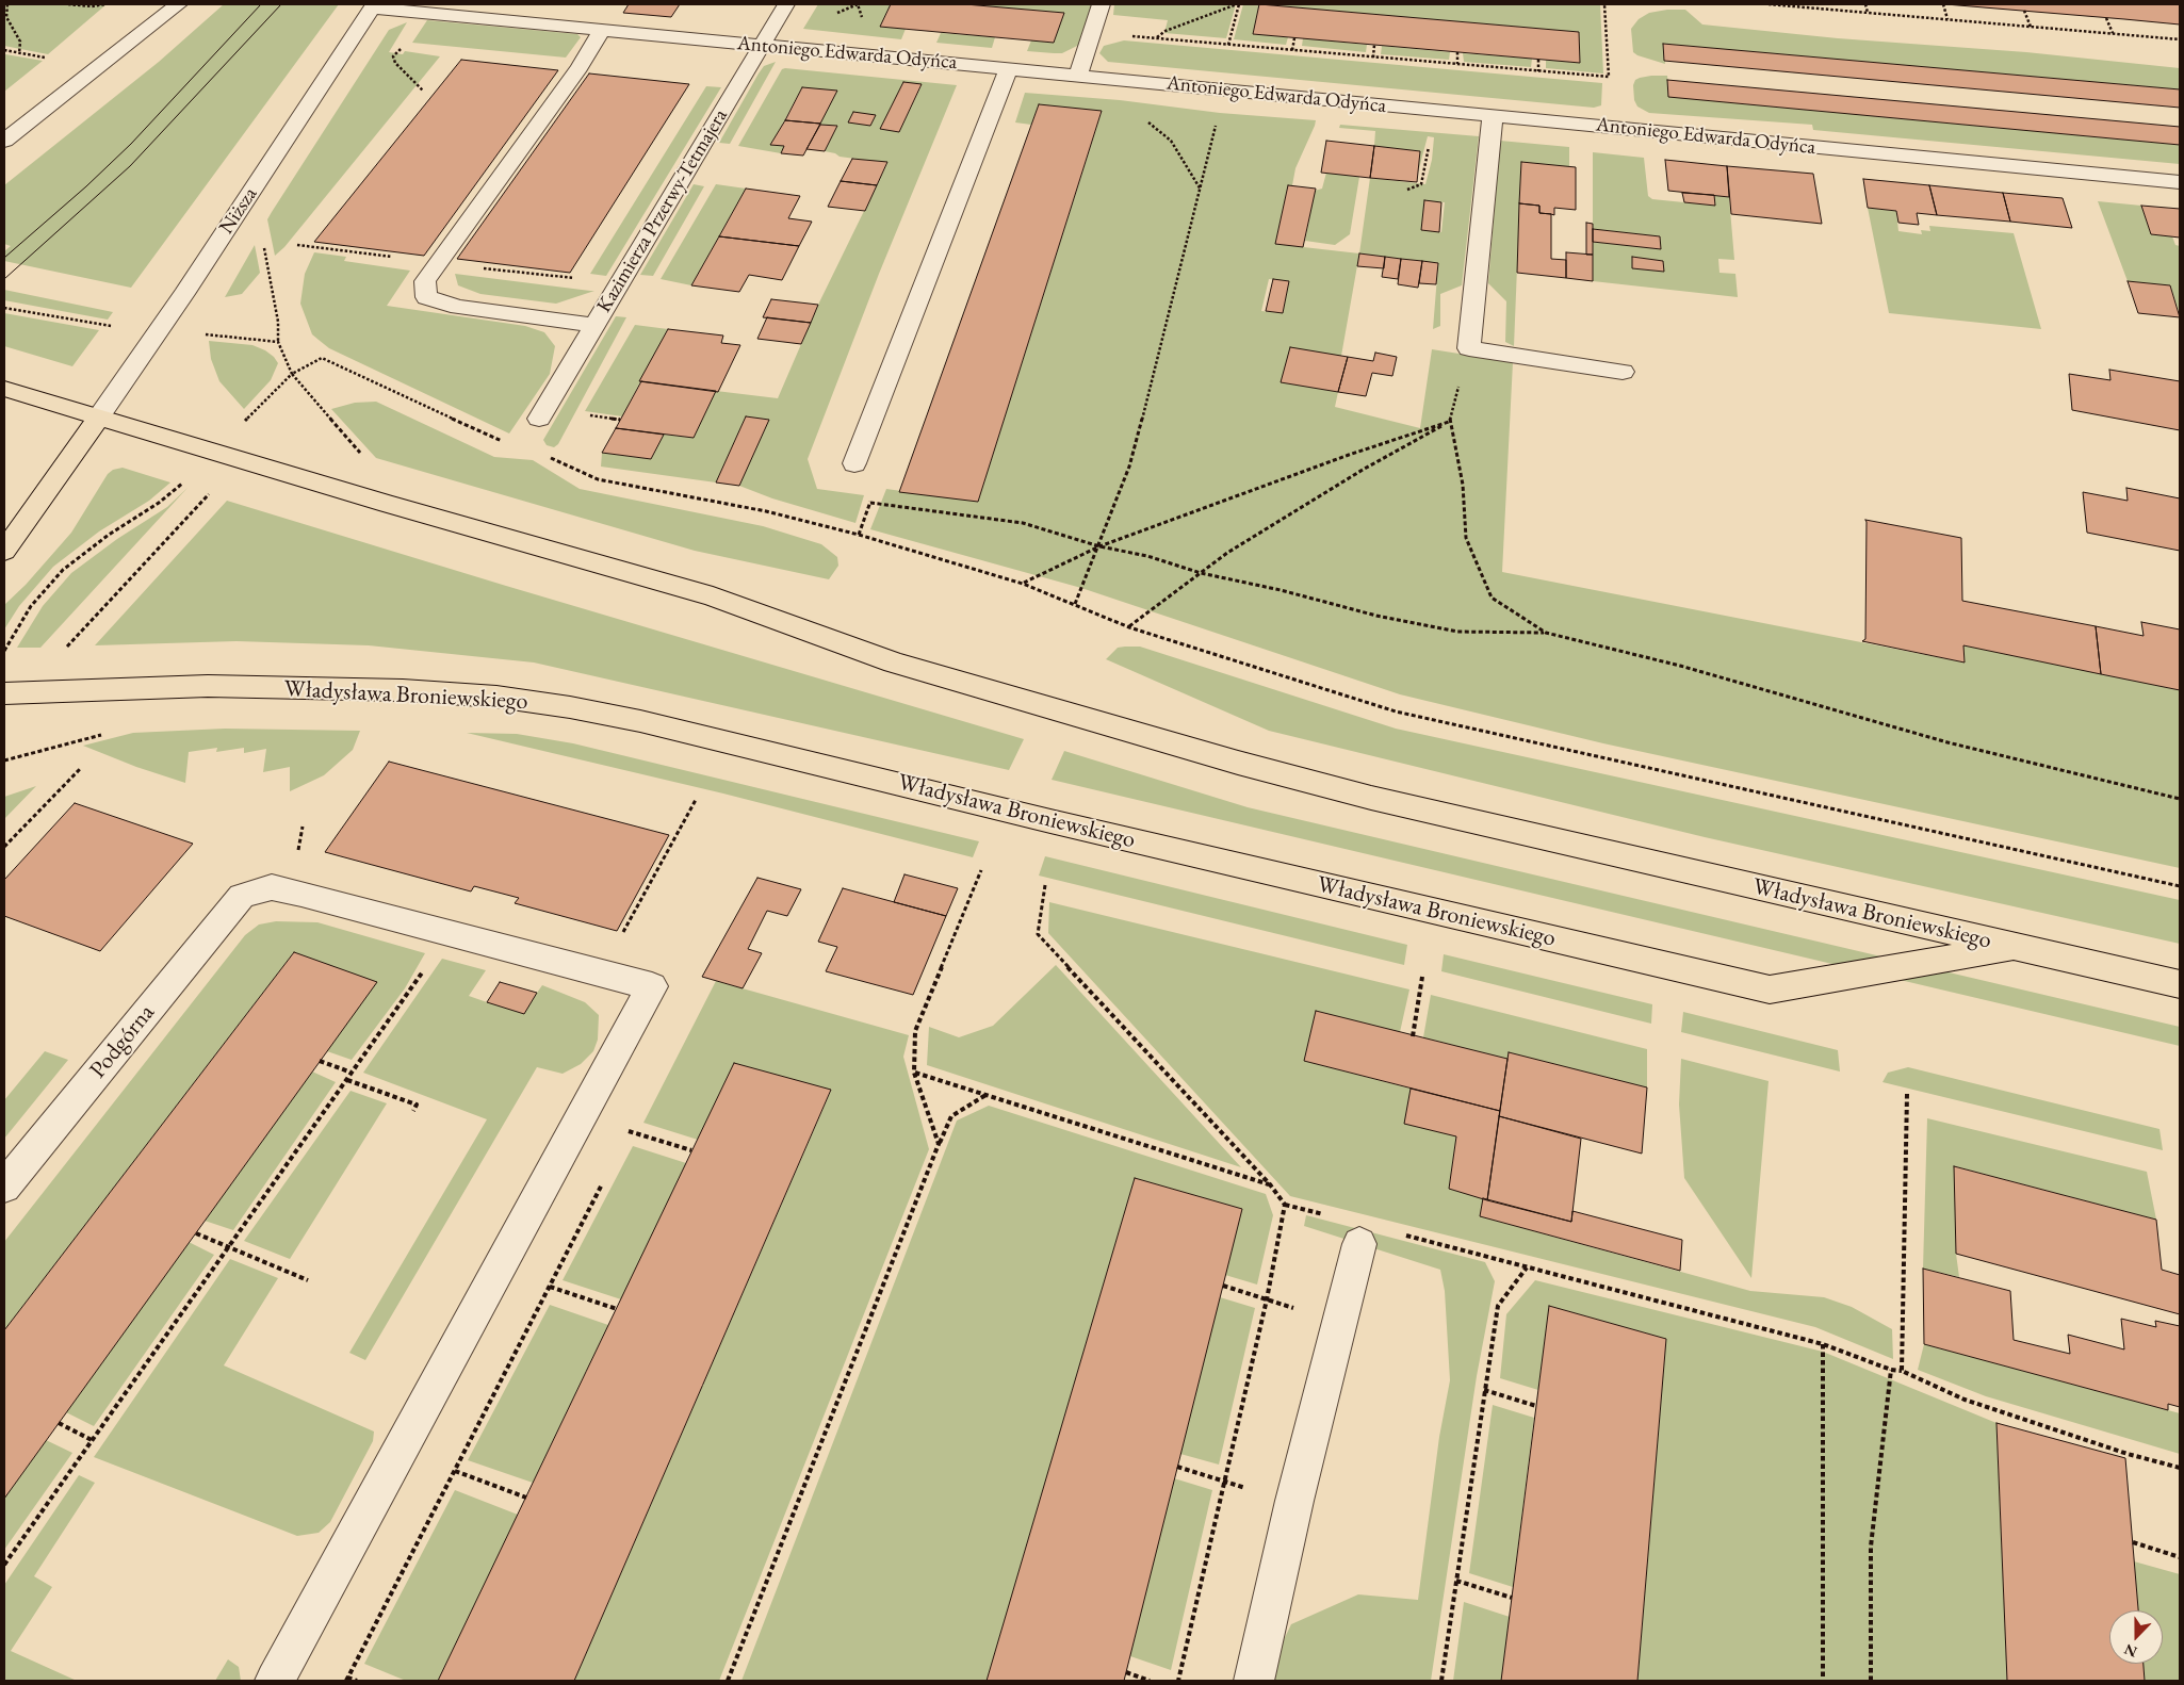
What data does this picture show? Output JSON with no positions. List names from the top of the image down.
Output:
{
  "streets": {
    "main road": ["Władysława Broniewskiego"],
    "street": [
      "Antoniego Edwarda Odyńca",
      "Niższa",
      "Kazimierza Przerwy-Tetmajera",
      "Podgórna"
    ]
  },
  "crossings": [
    ["Antoniego Edwarda Odyńca", "Niższa"],
    ["Antoniego Edwarda Odyńca", "Kazimierza Przerwy-Tetmajera"],
    ["Niższa", "Władysława Broniewskiego"]
  ],
  "north": "bottom"
}
